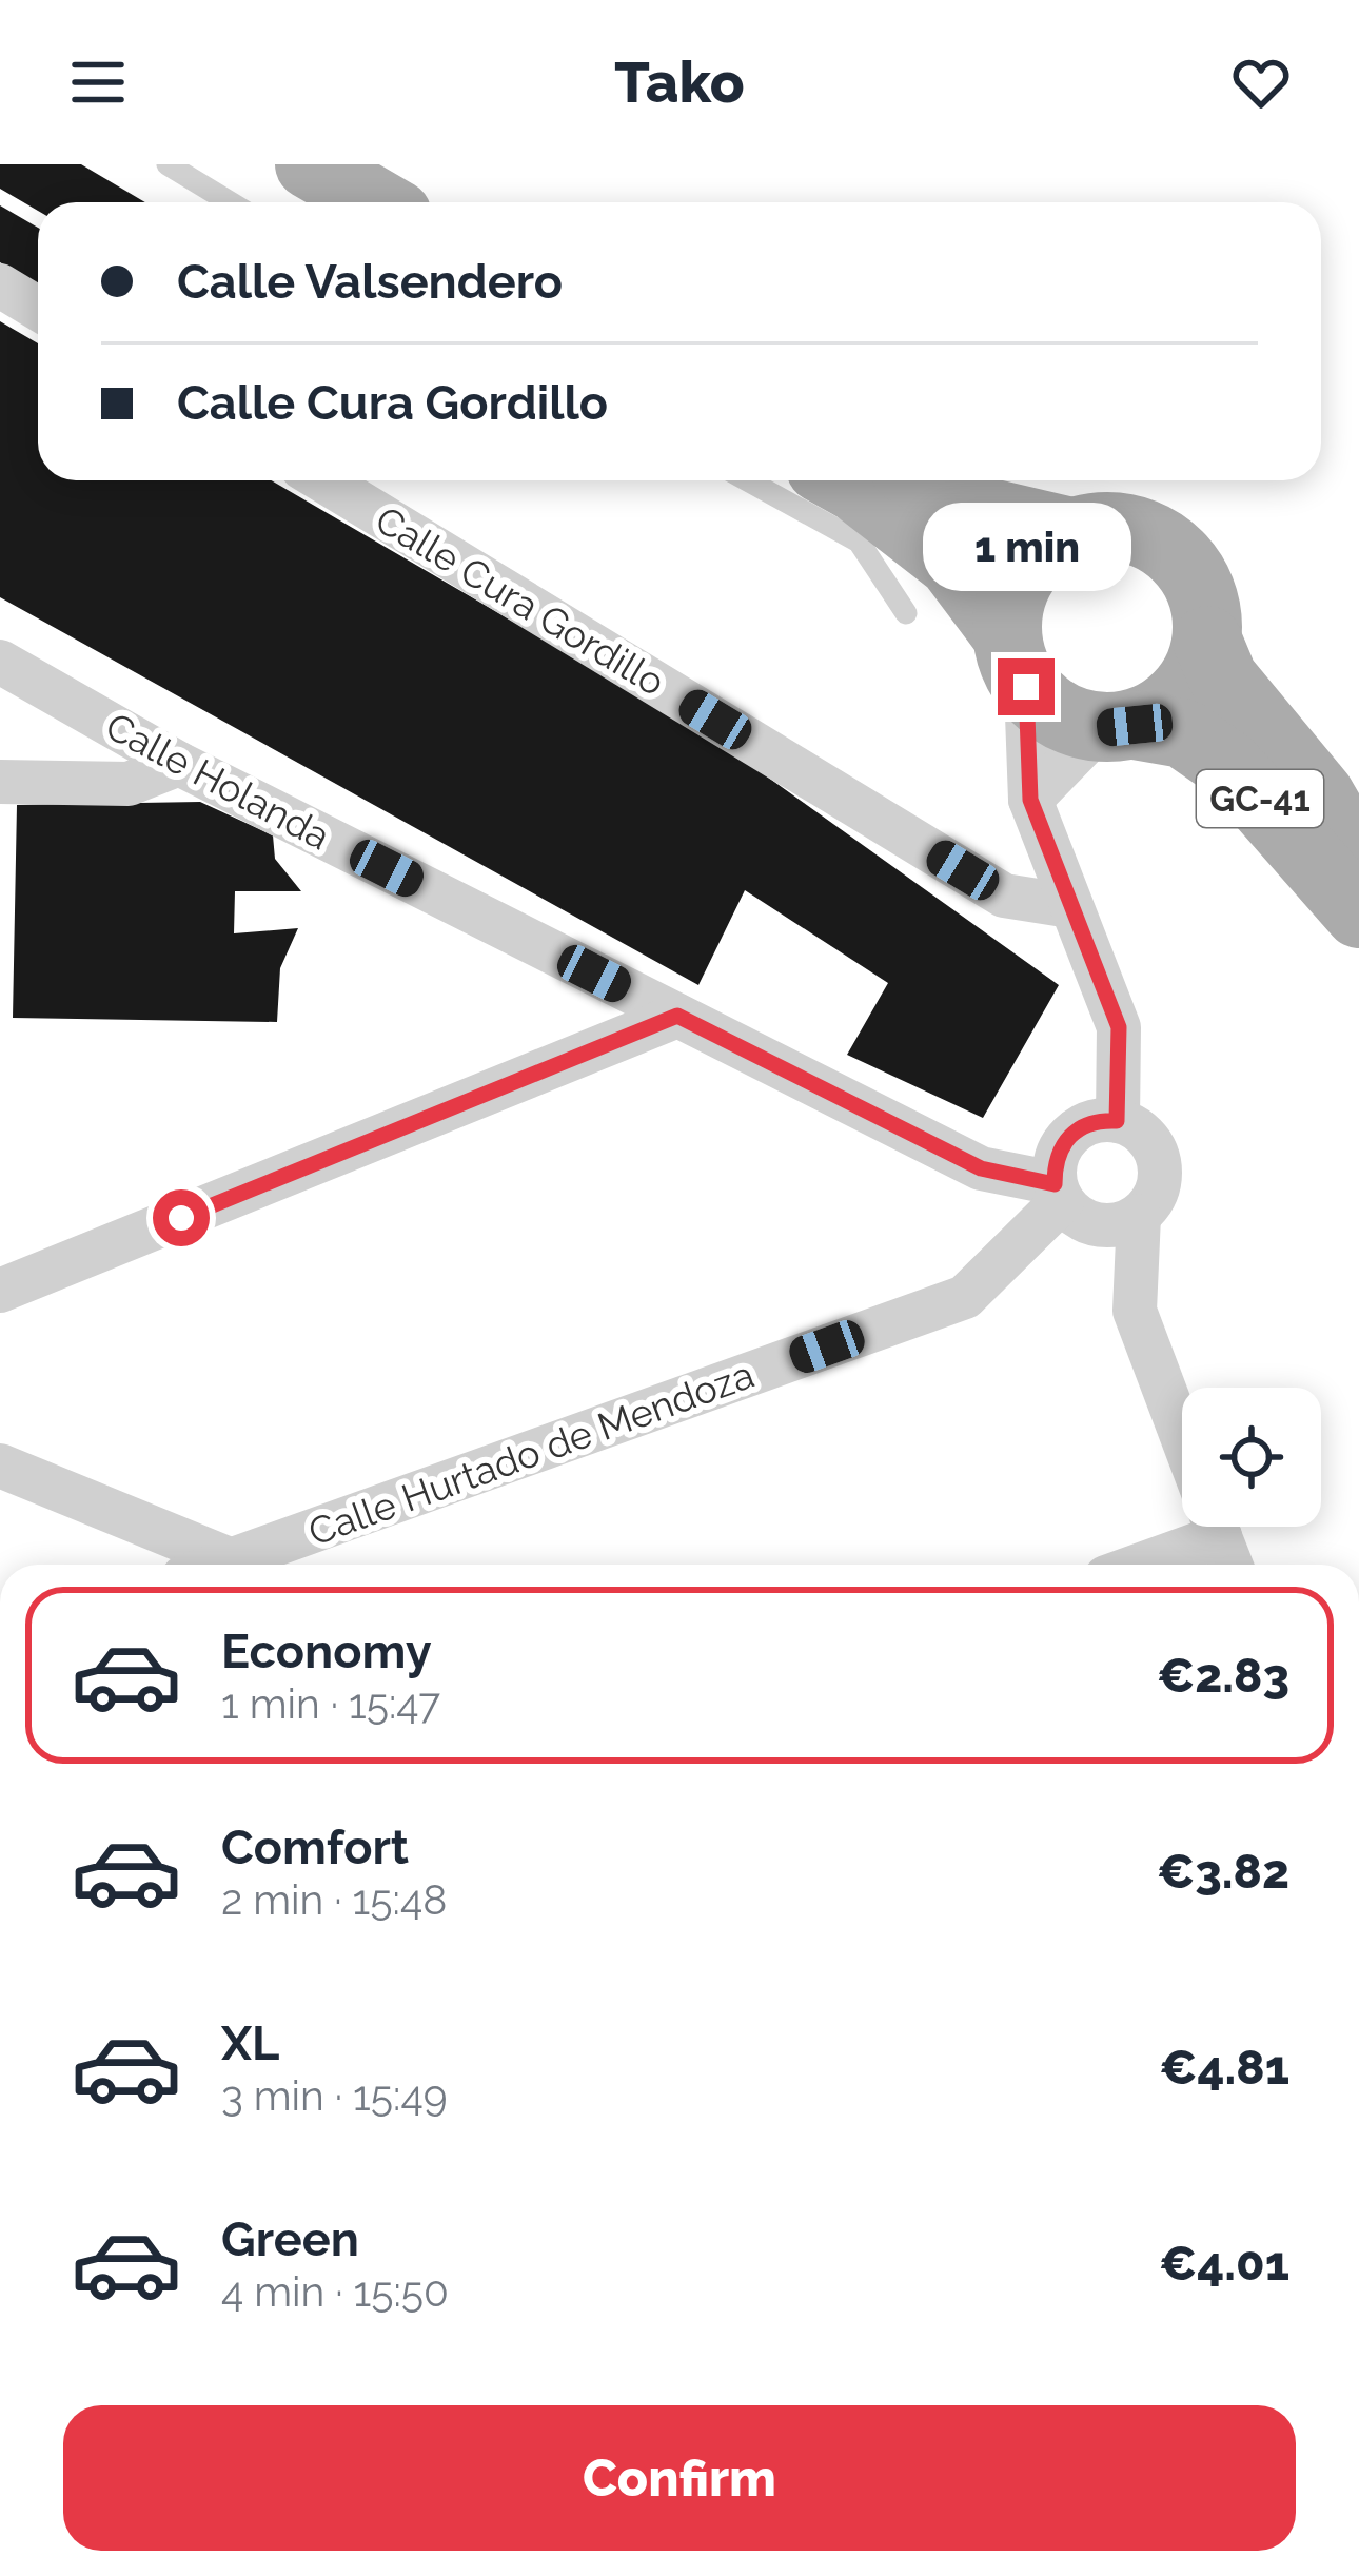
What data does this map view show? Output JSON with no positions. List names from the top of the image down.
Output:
{
  "streets": {
    "main road": ["GC-41"],
    "street": ["Calle Cura Gordillo", "Calle Holanda", "Calle Hurtado de Mendoza"]
  },
  "crossings": [
    ["Calle Holanda", "Calle Hurtado de Mendoza"]
  ],
  "page": {
    "header": "Tako",
    "banner": ["Calle Valsendero", "Calle Cura Gordillo"],
    "bubble": "1 min",
    "list": [
      {
        "name": "Economy",
        "note": "1 min · 15:47",
        "value": "€2.83"
      },
      {
        "name": "Comfort",
        "note": "2 min · 15:48",
        "value": "€3.82"
      },
      {
        "name": "XL",
        "note": "3 min · 15:49",
        "value": "€4.81"
      },
      {
        "name": "Green",
        "note": "4 min · 15:50",
        "value": "€4.01"
      }
    ],
    "buttons": "Confirm"
  }
}
